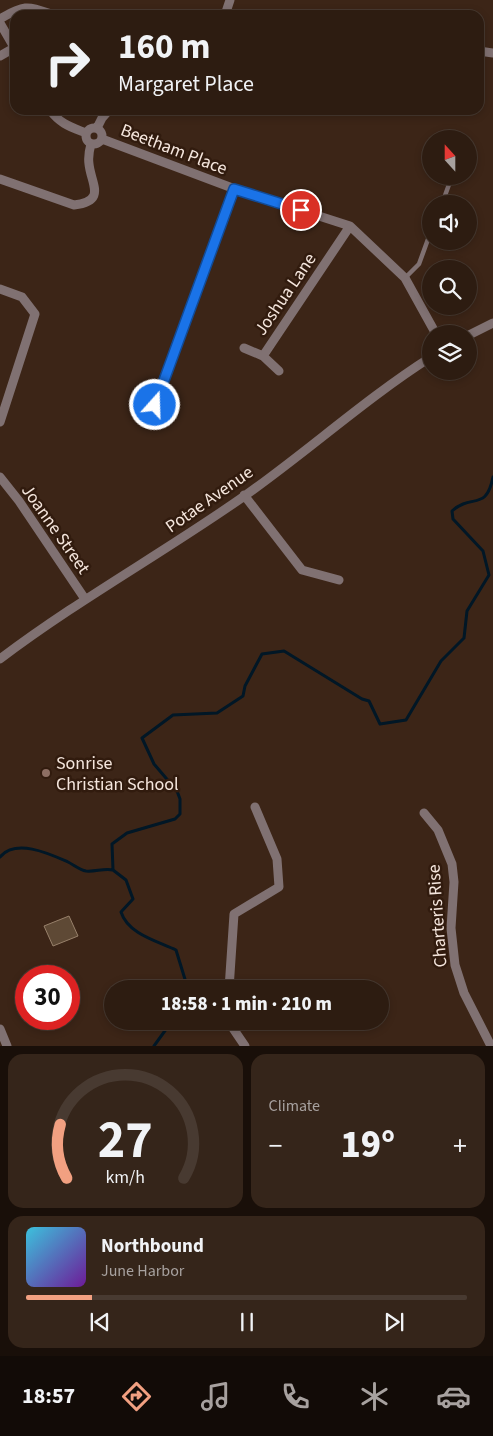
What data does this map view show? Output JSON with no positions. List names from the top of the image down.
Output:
{
  "streets": {
    "street": [
      "Beetham Place",
      "Joshua Lane",
      "Potae Avenue",
      "Joanne Street",
      "Charteris Rise"
    ]
  },
  "crossings": [
    ["Beetham Place", "Joshua Lane"],
    ["Potae Avenue", "Joanne Street"]
  ],
  "places": ["Sonrise Christian School"],
  "north": "top",
  "page": {
    "turn": ["160 m", "Margaret Place"],
    "limit": "30",
    "trip": "18:58 · 1 min · 210 m",
    "tile": "Climate",
    "heat": ["−", "19°", "+"],
    "song": ["Northbound", "June Harbor"],
    "tabs": "18:57",
    "gauge": ["27", "km/h"]
  }
}
